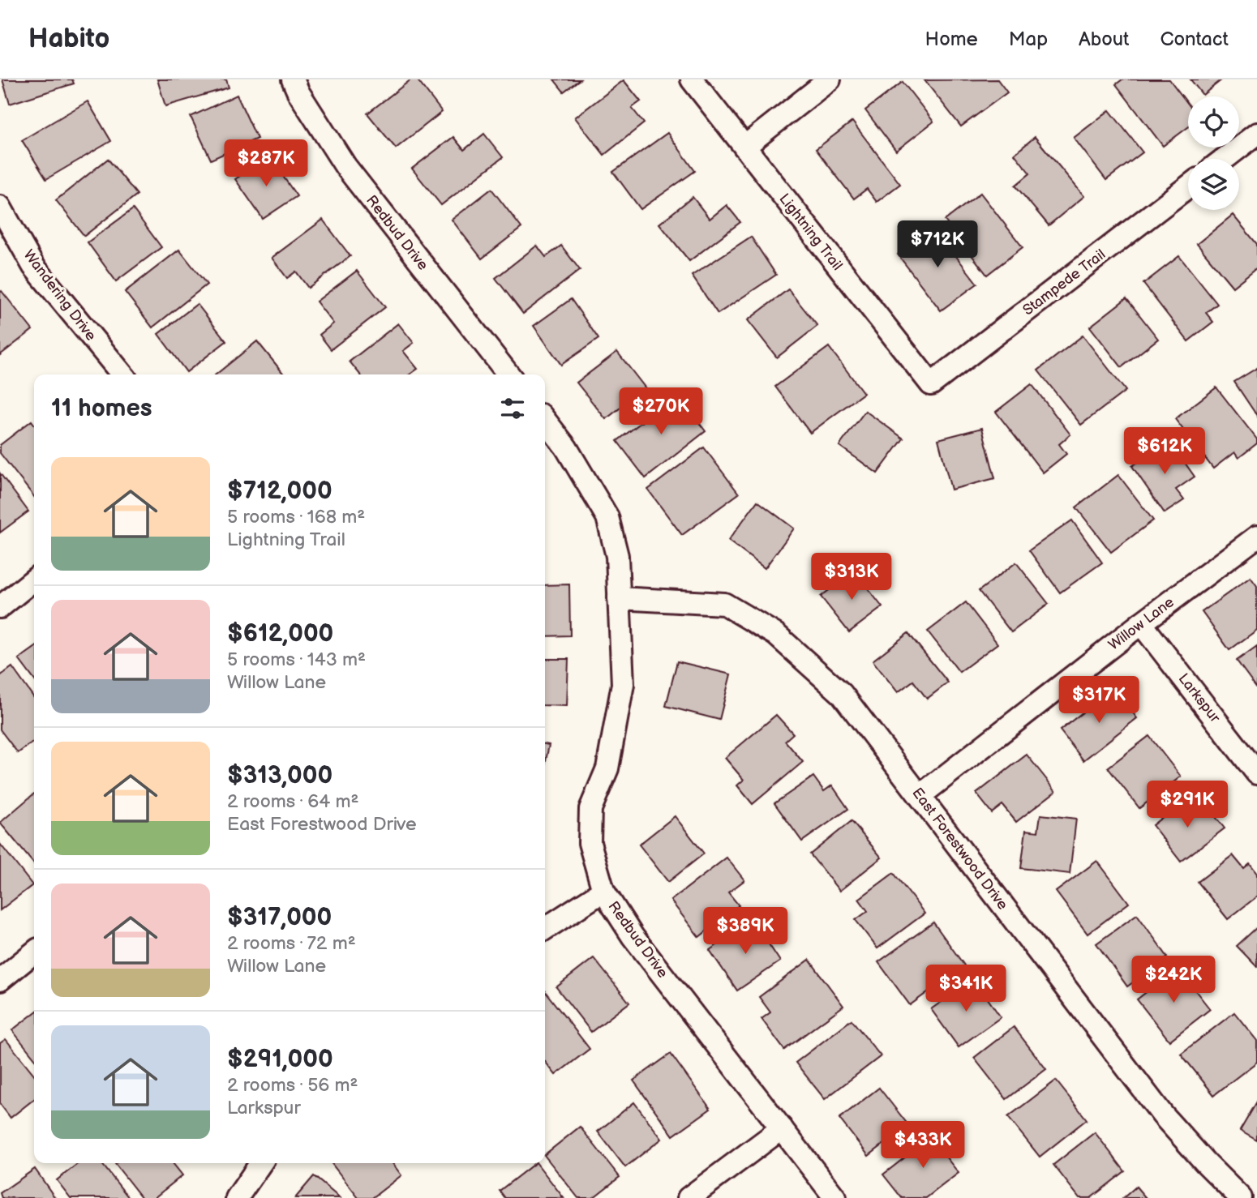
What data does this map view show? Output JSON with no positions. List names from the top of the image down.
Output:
{
  "streets": {
    "street": [
      "Lightning Trail",
      "Redbud Drive",
      "Stampede Trail",
      "Wandering Drive",
      "Willow Lane",
      "Larkspur",
      "East Forestwood Drive"
    ]
  },
  "crossings": [
    ["Lightning Trail", "Stampede Trail"],
    ["Redbud Drive", "East Forestwood Drive"],
    ["Willow Lane", "Larkspur"],
    ["Willow Lane", "East Forestwood Drive"]
  ],
  "page": {
    "header": "Habito",
    "nav": [
      "Home",
      "Map",
      "About",
      "Contact"
    ],
    "price": [
      "$287K",
      "$712K",
      "$270K",
      "$612K",
      "$313K",
      "$317K",
      "$291K",
      "$389K",
      "$242K",
      "$341K",
      "$433K"
    ],
    "heading": "11 homes",
    "list": [
      {
        "name": "$712,000",
        "note": "5 rooms · 168 m² · Lightning Trail"
      },
      {
        "name": "$612,000",
        "note": "5 rooms · 143 m² · Willow Lane"
      },
      {
        "name": "$313,000",
        "note": "2 rooms · 64 m² · East Forestwood Drive"
      },
      {
        "name": "$317,000",
        "note": "2 rooms · 72 m² · Willow Lane"
      },
      {
        "name": "$291,000",
        "note": "2 rooms · 56 m² · Larkspur"
      }
    ]
  }
}
